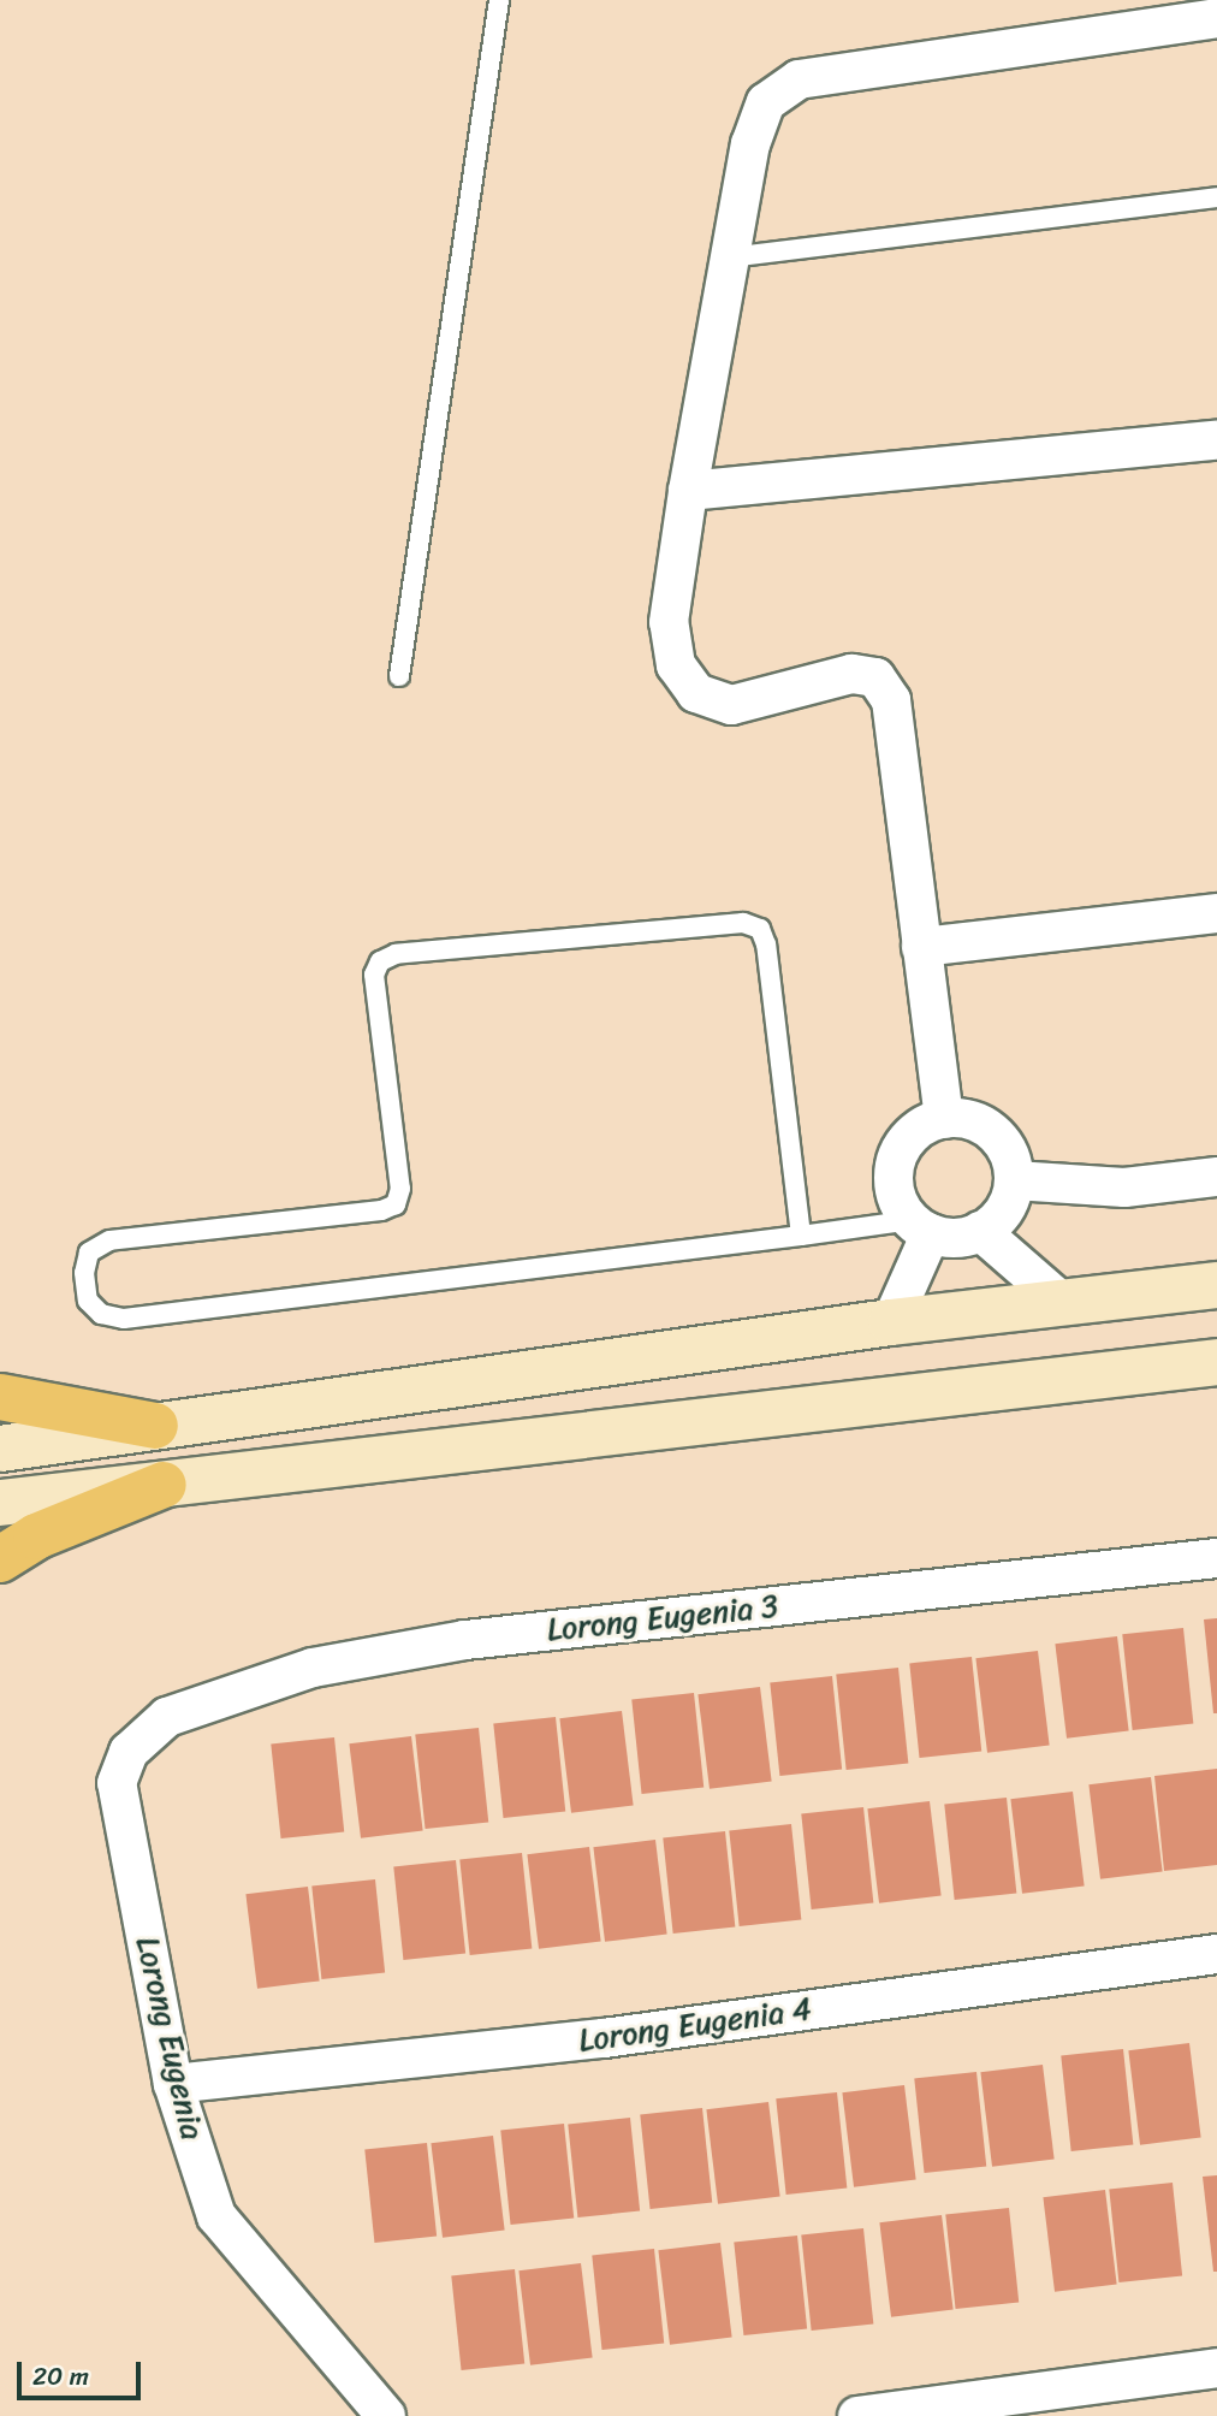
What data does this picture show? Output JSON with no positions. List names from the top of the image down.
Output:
{
  "streets": {
    "street": ["Lorong Eugenia 3", "Lorong Eugenia 4", "Lorong Eugenia"]
  },
  "crossings": [
    ["Lorong Eugenia 3", "Lorong Eugenia"],
    ["Lorong Eugenia 4", "Lorong Eugenia"]
  ],
  "scale_bar": "20 m"
}
